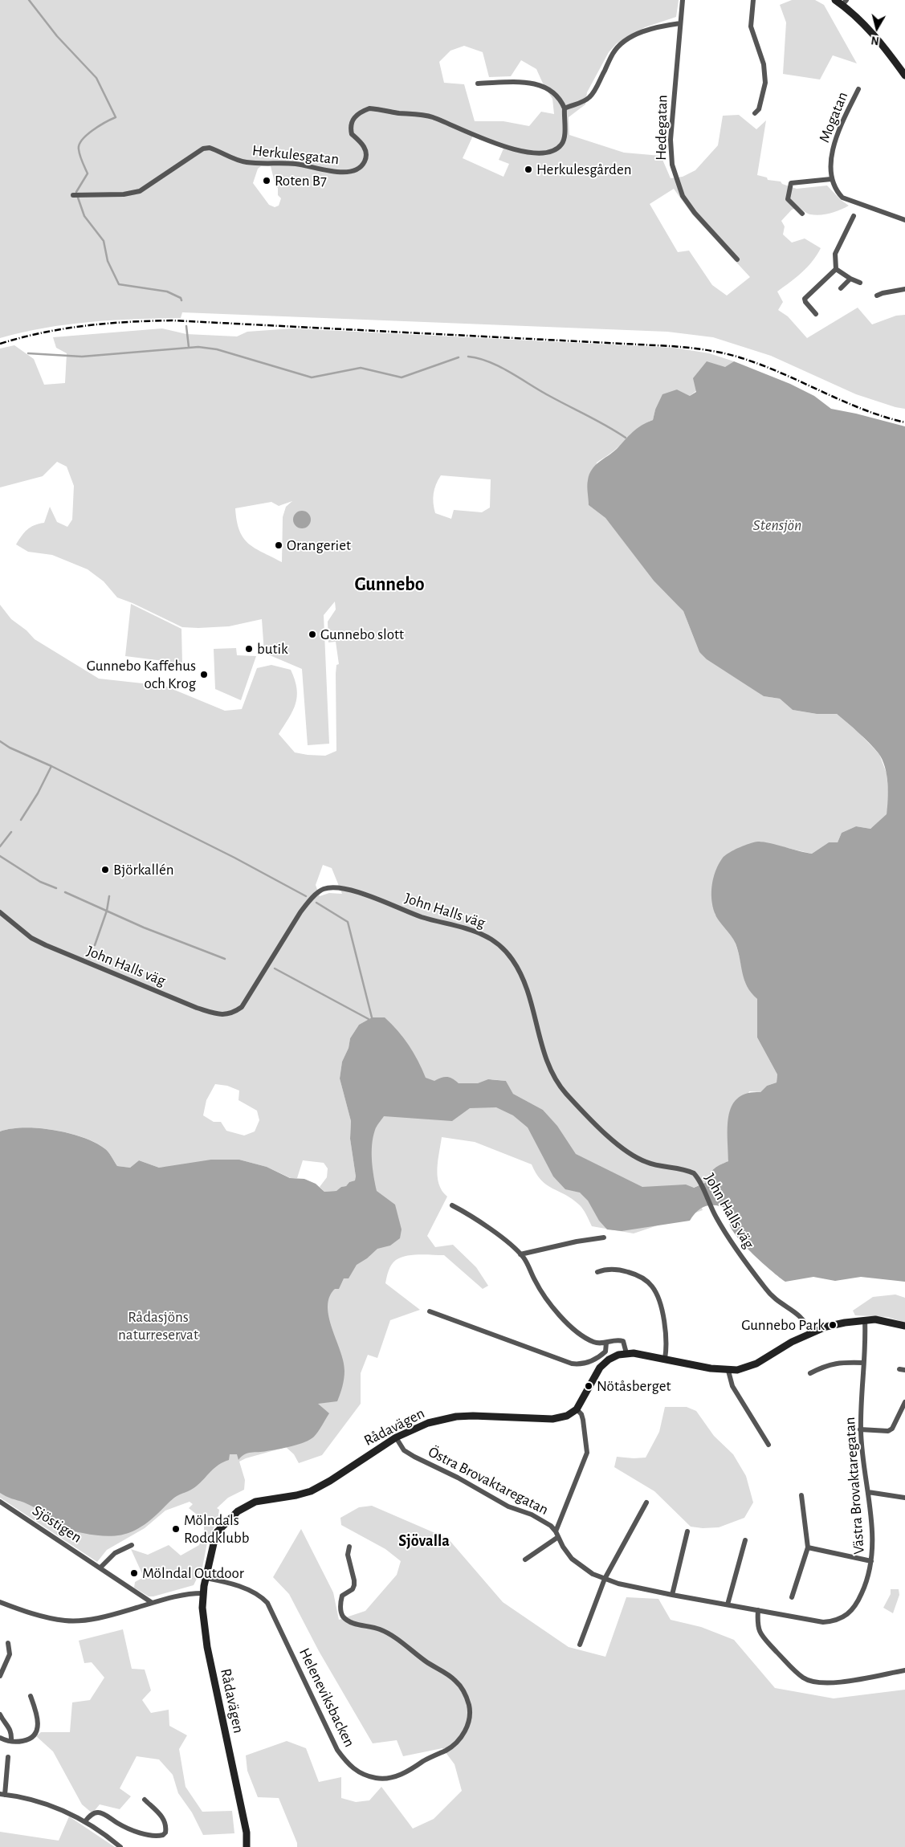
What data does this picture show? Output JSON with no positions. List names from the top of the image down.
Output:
{
  "streets": {
    "street": [
      "Mogatan",
      "Hedegatan",
      "Herkulesgatan",
      "John Halls väg",
      "Rådavägen",
      "Östra Brovaktaregatan",
      "Västra Brovaktaregatan",
      "Sjöstigen",
      "Heleneviksbacken"
    ]
  },
  "crossings": [
    ["Rådavägen", "Östra Brovaktaregatan"],
    ["Rådavägen", "Heleneviksbacken"],
    ["Östra Brovaktaregatan", "Västra Brovaktaregatan"]
  ],
  "districts": ["Gunnebo", "Sjövalla"],
  "water": ["Stensjön"],
  "parks": ["Rådasjöns naturreservat"],
  "places": [
    "Herkulesgården",
    "Roten B7",
    "Orangeriet",
    "Gunnebo slott",
    "butik",
    "Gunnebo Kaffehus och Krog",
    "Björkallén",
    "Gunnebo Park",
    "Nötåsberget",
    "Mölndals Roddklubb",
    "Mölndal Outdoor"
  ],
  "north": "bottom"
}
